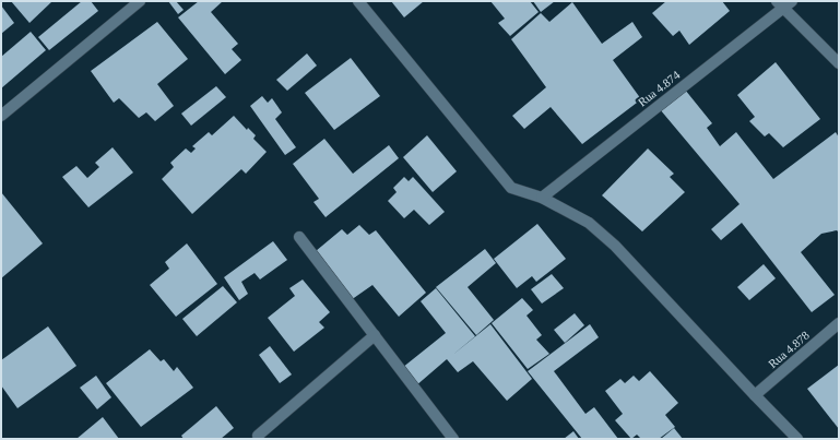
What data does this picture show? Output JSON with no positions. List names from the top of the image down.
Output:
{
  "streets": {
    "street": ["Rua 4.874", "Rua 4.878"]
  }
}
